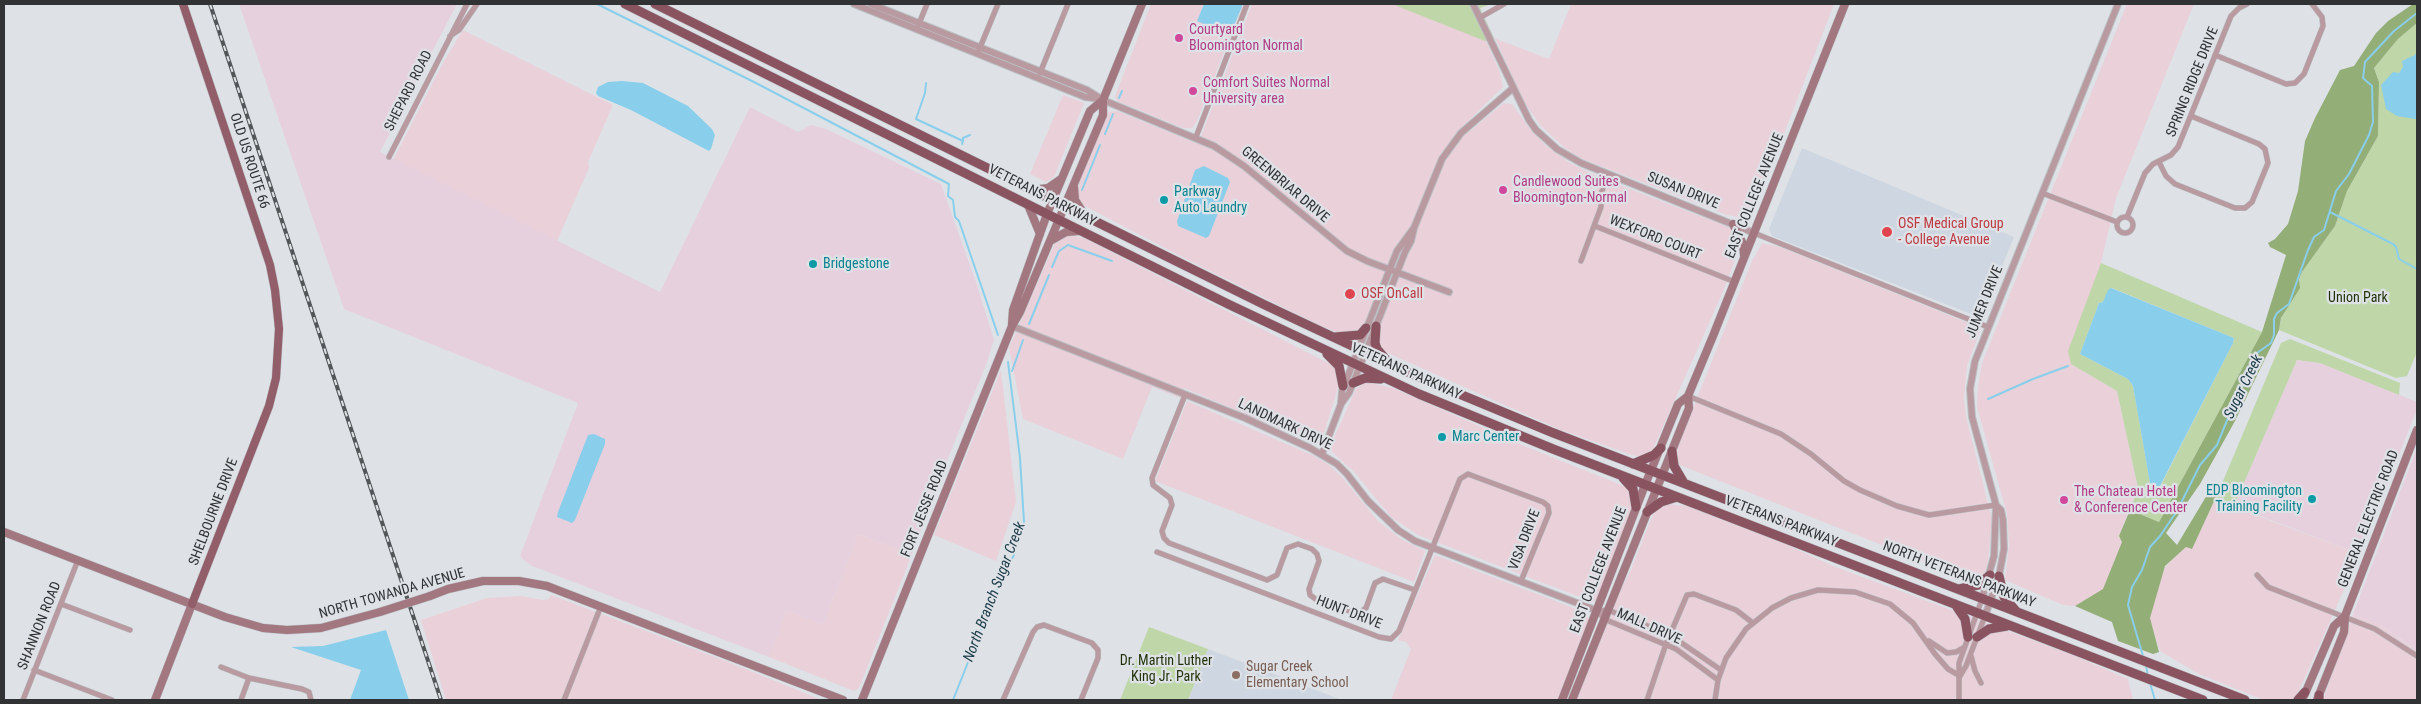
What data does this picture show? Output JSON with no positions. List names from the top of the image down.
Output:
{
  "streets": {
    "highway": ["VETERANS PARKWAY", "NORTH VETERANS PARKWAY"],
    "main road": [
      "OLD US ROUTE 66",
      "EAST COLLEGE AVENUE",
      "FORT JESSE ROAD",
      "SHELBOURNE DRIVE",
      "GENERAL ELECTRIC ROAD",
      "NORTH TOWANDA AVENUE"
    ],
    "street": [
      "SPRING RIDGE DRIVE",
      "SHEPARD ROAD",
      "GREENBRIAR DRIVE",
      "SUSAN DRIVE",
      "WEXFORD COURT",
      "JUMER DRIVE",
      "LANDMARK DRIVE",
      "VISA DRIVE",
      "HUNT DRIVE",
      "SHANNON ROAD",
      "MALL DRIVE"
    ]
  },
  "crossings": [
    ["OLD US ROUTE 66", "SHELBOURNE DRIVE"],
    ["GREENBRIAR DRIVE", "FORT JESSE ROAD"],
    ["SUSAN DRIVE", "EAST COLLEGE AVENUE"],
    ["SUSAN DRIVE", "JUMER DRIVE"],
    ["VETERANS PARKWAY", "EAST COLLEGE AVENUE"],
    ["VETERANS PARKWAY", "JUMER DRIVE"],
    ["VETERANS PARKWAY", "FORT JESSE ROAD"],
    ["VETERANS PARKWAY", "NORTH VETERANS PARKWAY"],
    ["EAST COLLEGE AVENUE", "WEXFORD COURT"],
    ["EAST COLLEGE AVENUE", "LANDMARK DRIVE"],
    ["EAST COLLEGE AVENUE", "NORTH VETERANS PARKWAY"],
    ["EAST COLLEGE AVENUE", "MALL DRIVE"],
    ["JUMER DRIVE", "NORTH VETERANS PARKWAY"],
    ["LANDMARK DRIVE", "FORT JESSE ROAD"],
    ["LANDMARK DRIVE", "VISA DRIVE"],
    ["LANDMARK DRIVE", "HUNT DRIVE"],
    ["LANDMARK DRIVE", "MALL DRIVE"],
    ["SHELBOURNE DRIVE", "NORTH TOWANDA AVENUE"],
    ["VISA DRIVE", "HUNT DRIVE"],
    ["NORTH TOWANDA AVENUE", "SHANNON ROAD"]
  ],
  "water": ["Sugar Creek", "North Branch Sugar Creek"],
  "parks": ["Union Park", "Dr. Martin Luther King Jr. Park"],
  "places": [
    "Courtyard Bloomington Normal",
    "Comfort Suites Normal University area",
    "Candlewood Suites Bloomington-Normal",
    "Parkway Auto Laundry",
    "OSF Medical Group - College Avenue",
    "Bridgestone",
    "OSF OnCall",
    "Marc Center",
    "EDP Bloomington Training Facility",
    "The Chateau Hotel & Conference Center",
    "Sugar Creek Elementary School"
  ]
}
